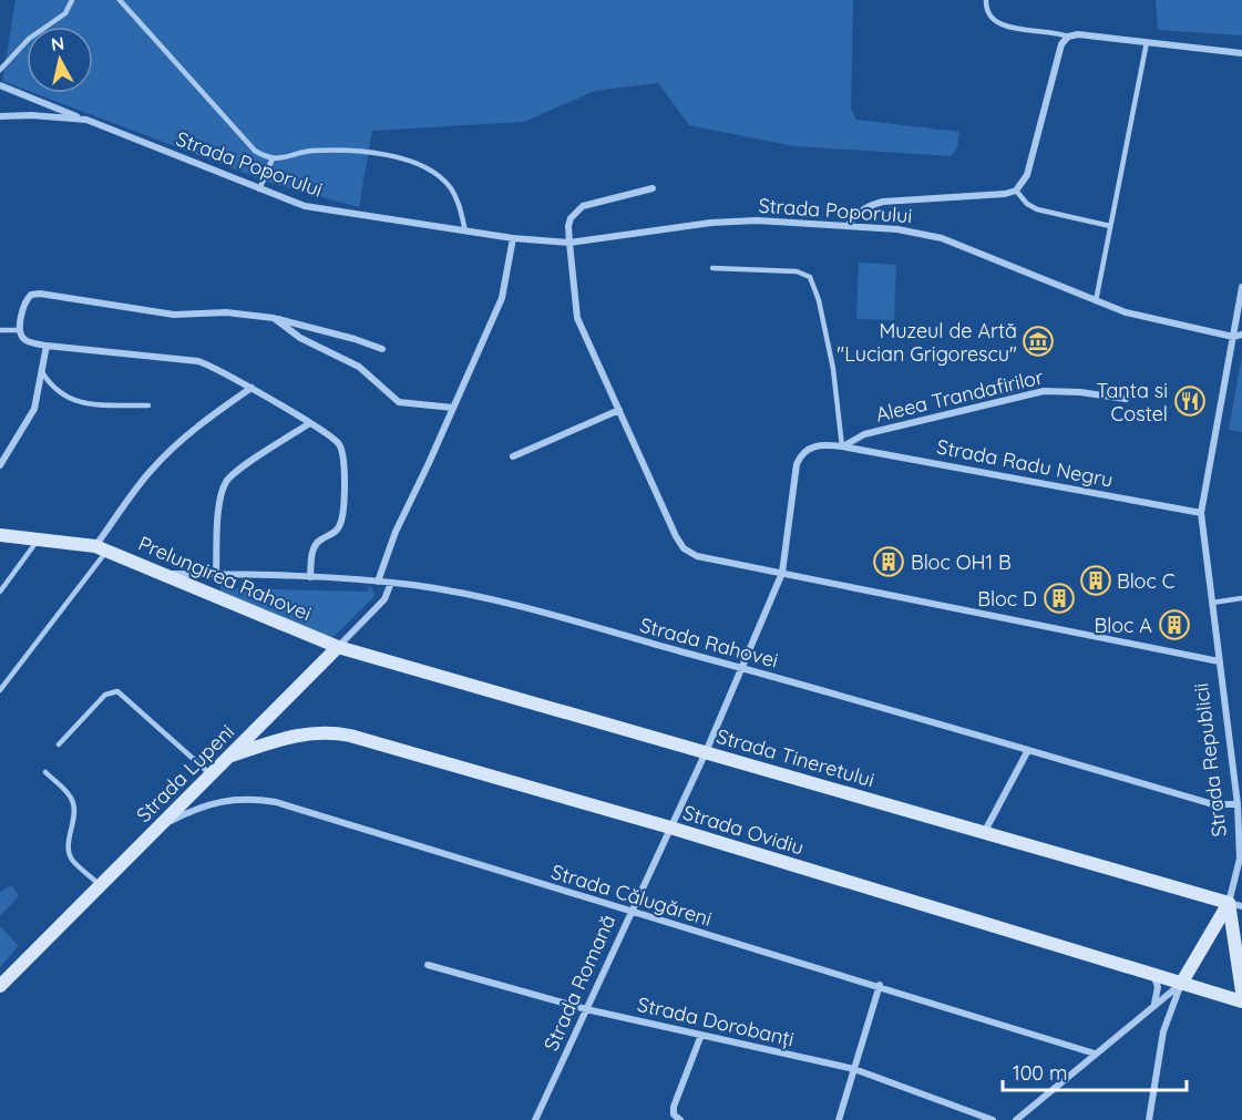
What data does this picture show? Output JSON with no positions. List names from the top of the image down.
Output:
{
  "streets": {
    "main road": [
      "Prelungirea Rahovei",
      "Strada Tineretului",
      "Strada Republicii",
      "Strada Lupeni",
      "Strada Ovidiu"
    ],
    "street": [
      "Strada Poporului",
      "Aleea Trandafirilor",
      "Strada Radu Negru",
      "Strada Rahovei",
      "Strada Călugăreni",
      "Strada Romană",
      "Strada Dorobanți"
    ]
  },
  "crossings": [
    ["Strada Poporului", "Strada Republicii"],
    ["Aleea Trandafirilor", "Strada Radu Negru"],
    ["Aleea Trandafirilor", "Strada Romană"],
    ["Strada Radu Negru", "Strada Republicii"],
    ["Strada Radu Negru", "Strada Romană"],
    ["Prelungirea Rahovei", "Strada Rahovei"],
    ["Prelungirea Rahovei", "Strada Tineretului"],
    ["Prelungirea Rahovei", "Strada Lupeni"],
    ["Strada Rahovei", "Strada Republicii"],
    ["Strada Rahovei", "Strada Lupeni"],
    ["Strada Rahovei", "Strada Romană"],
    ["Strada Tineretului", "Strada Republicii"],
    ["Strada Tineretului", "Strada Lupeni"],
    ["Strada Tineretului", "Strada Romană"],
    ["Strada Lupeni", "Strada Ovidiu"],
    ["Strada Lupeni", "Strada Călugăreni"],
    ["Strada Ovidiu", "Strada Romană"],
    ["Strada Călugăreni", "Strada Romană"],
    ["Strada Romană", "Strada Dorobanți"]
  ],
  "places": {
    "museum": ["Muzeul de Artă \"Lucian Grigorescu\""],
    "restaurant": ["Tanta si Costel"],
    "building": [
      "Bloc OH1 B",
      "Bloc C",
      "Bloc D",
      "Bloc A"
    ]
  },
  "scale_bar": "100 m",
  "north": "top"
}
